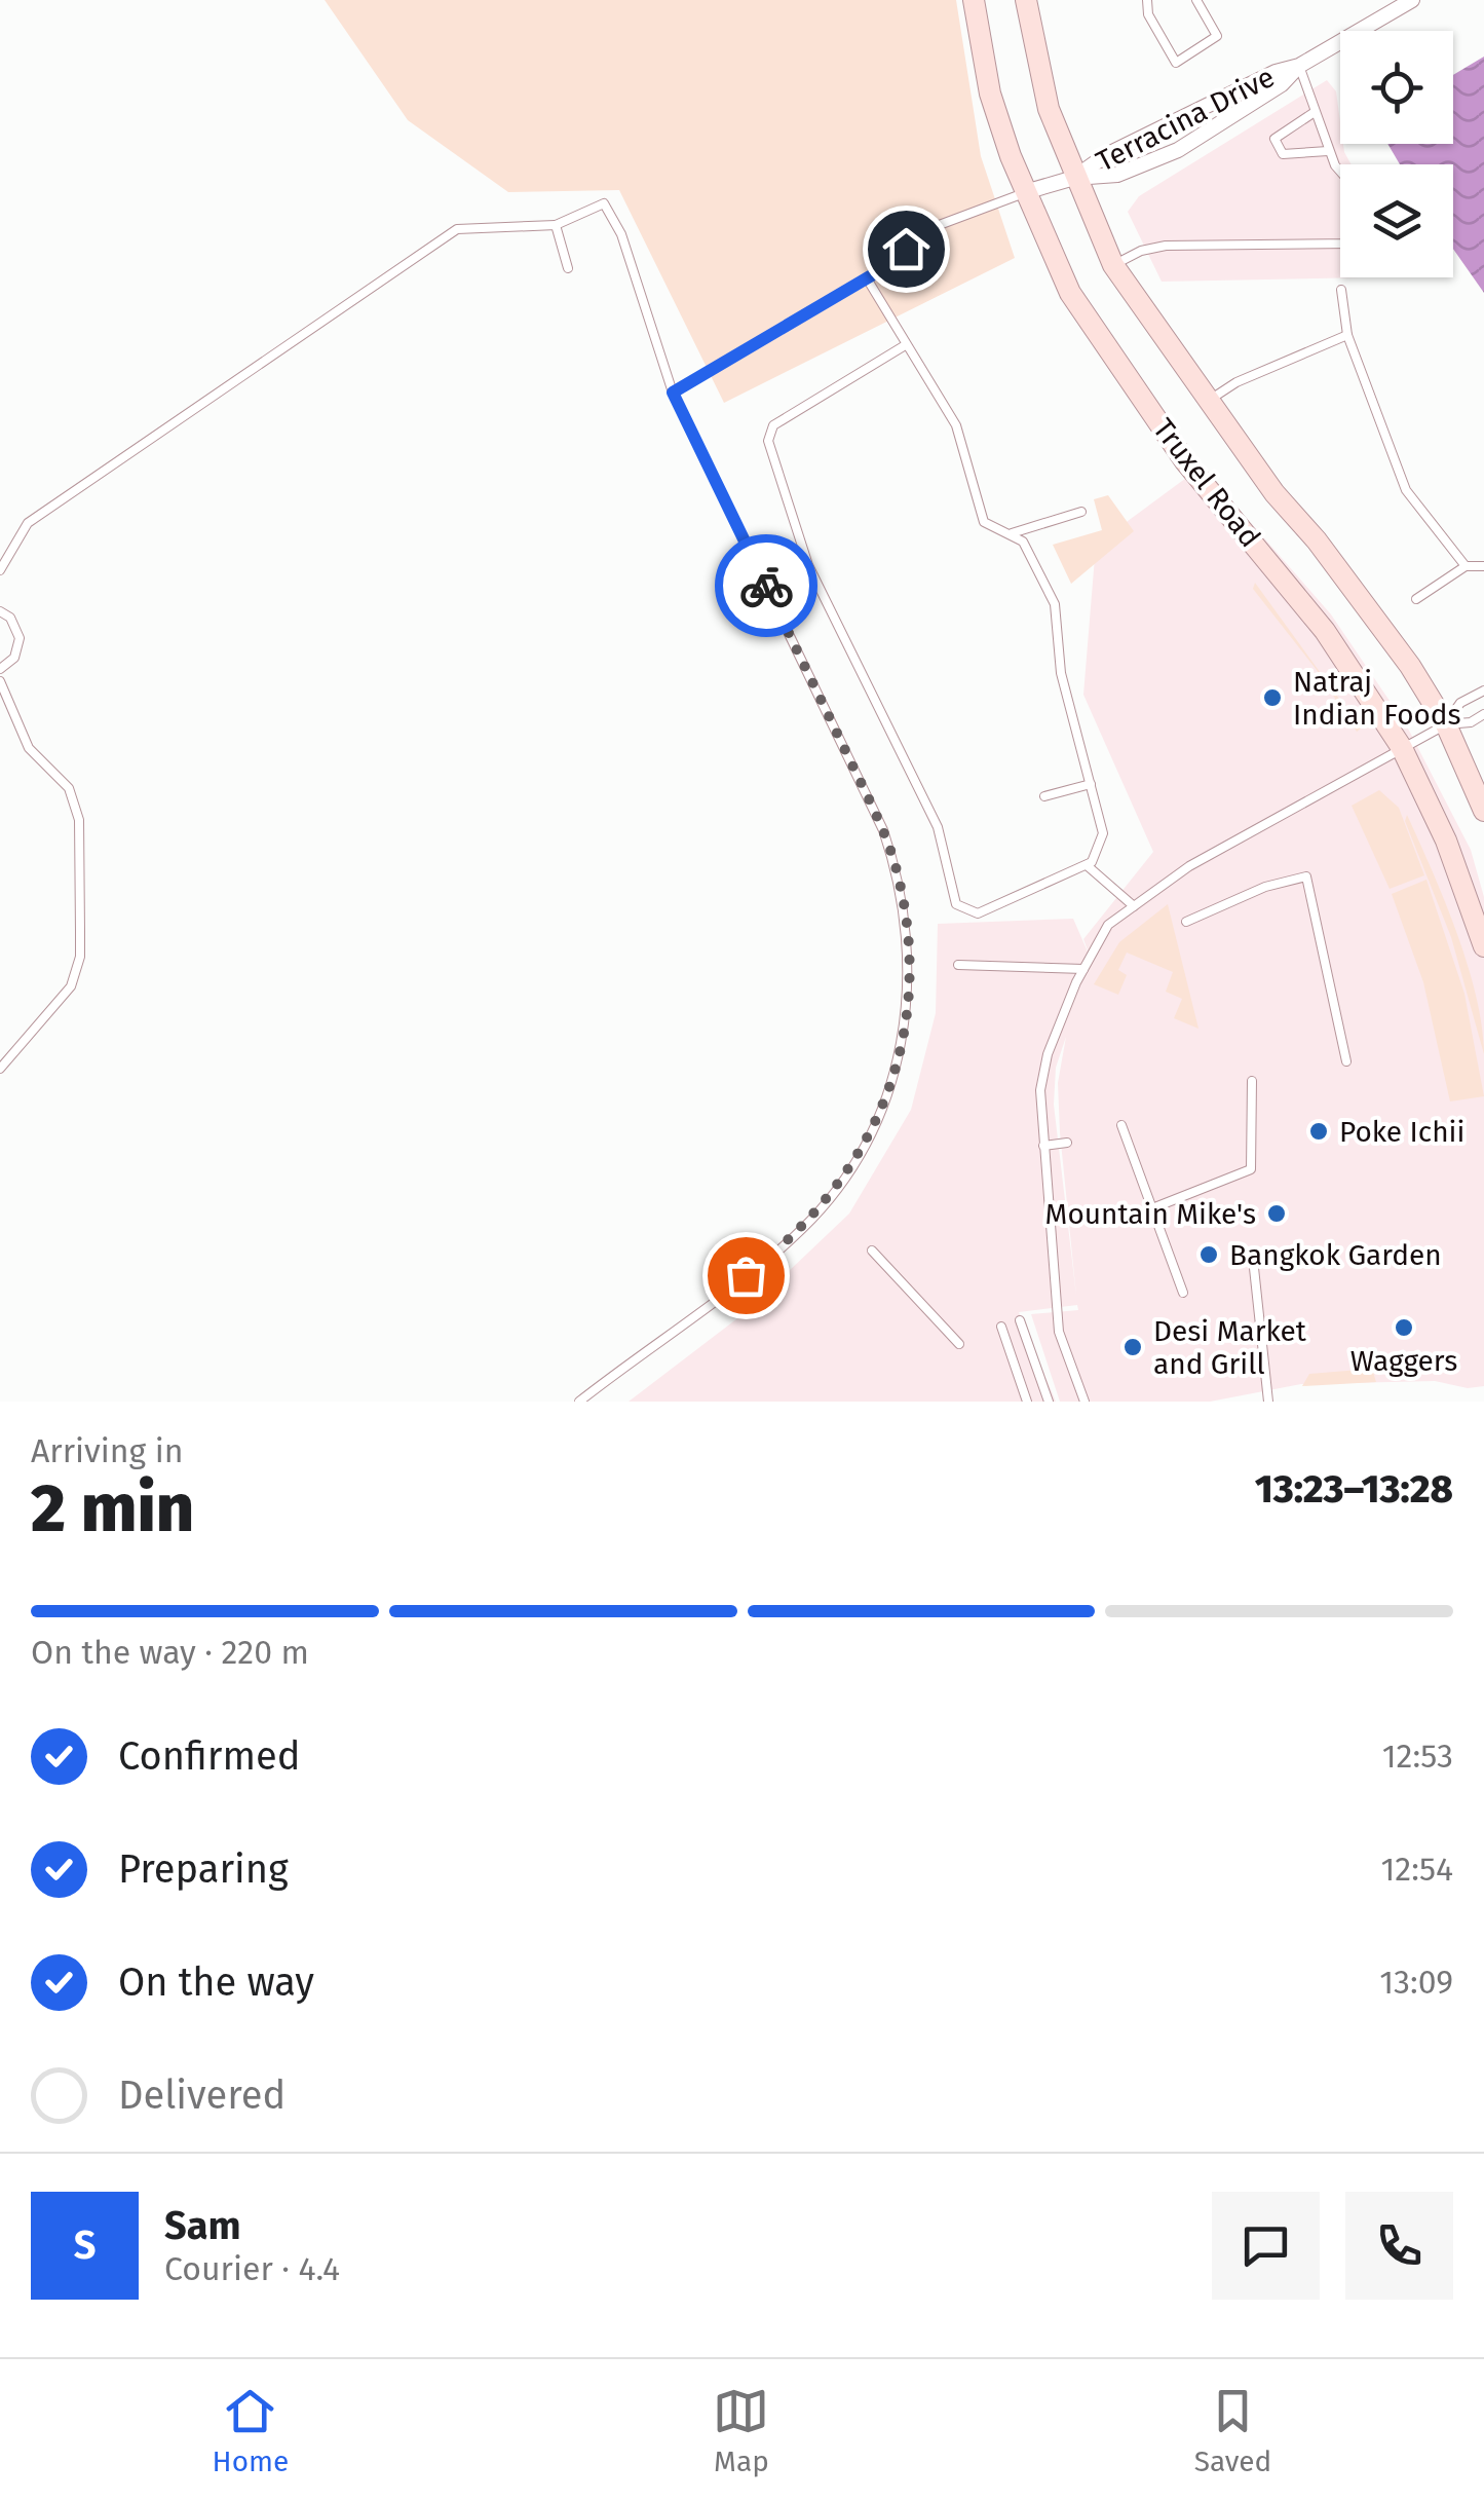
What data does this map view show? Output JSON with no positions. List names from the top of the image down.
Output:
{
  "streets": {
    "main road": ["Truxel Road"],
    "street": ["Terracina Drive"]
  },
  "crossings": [
    ["Terracina Drive", "Truxel Road"]
  ],
  "places": [
    "Natraj Indian Foods",
    "Poke Ichii",
    "Mountain Mike's",
    "Bangkok Garden",
    "Waggers",
    "Desi Market and Grill"
  ],
  "page": {
    "heading": ["2 min", "Arriving in", "13:23–13:28"],
    "panel": ["Sam", "Courier · 4.4"],
    "bar": "On the way · 220 m",
    "list": [
      ["Confirmed", "12:53"],
      ["Preparing", "12:54"],
      ["On the way", "13:09"],
      "Delivered"
    ],
    "round": "S",
    "tabs": ["Home", "Map", "Saved"]
  }
}
